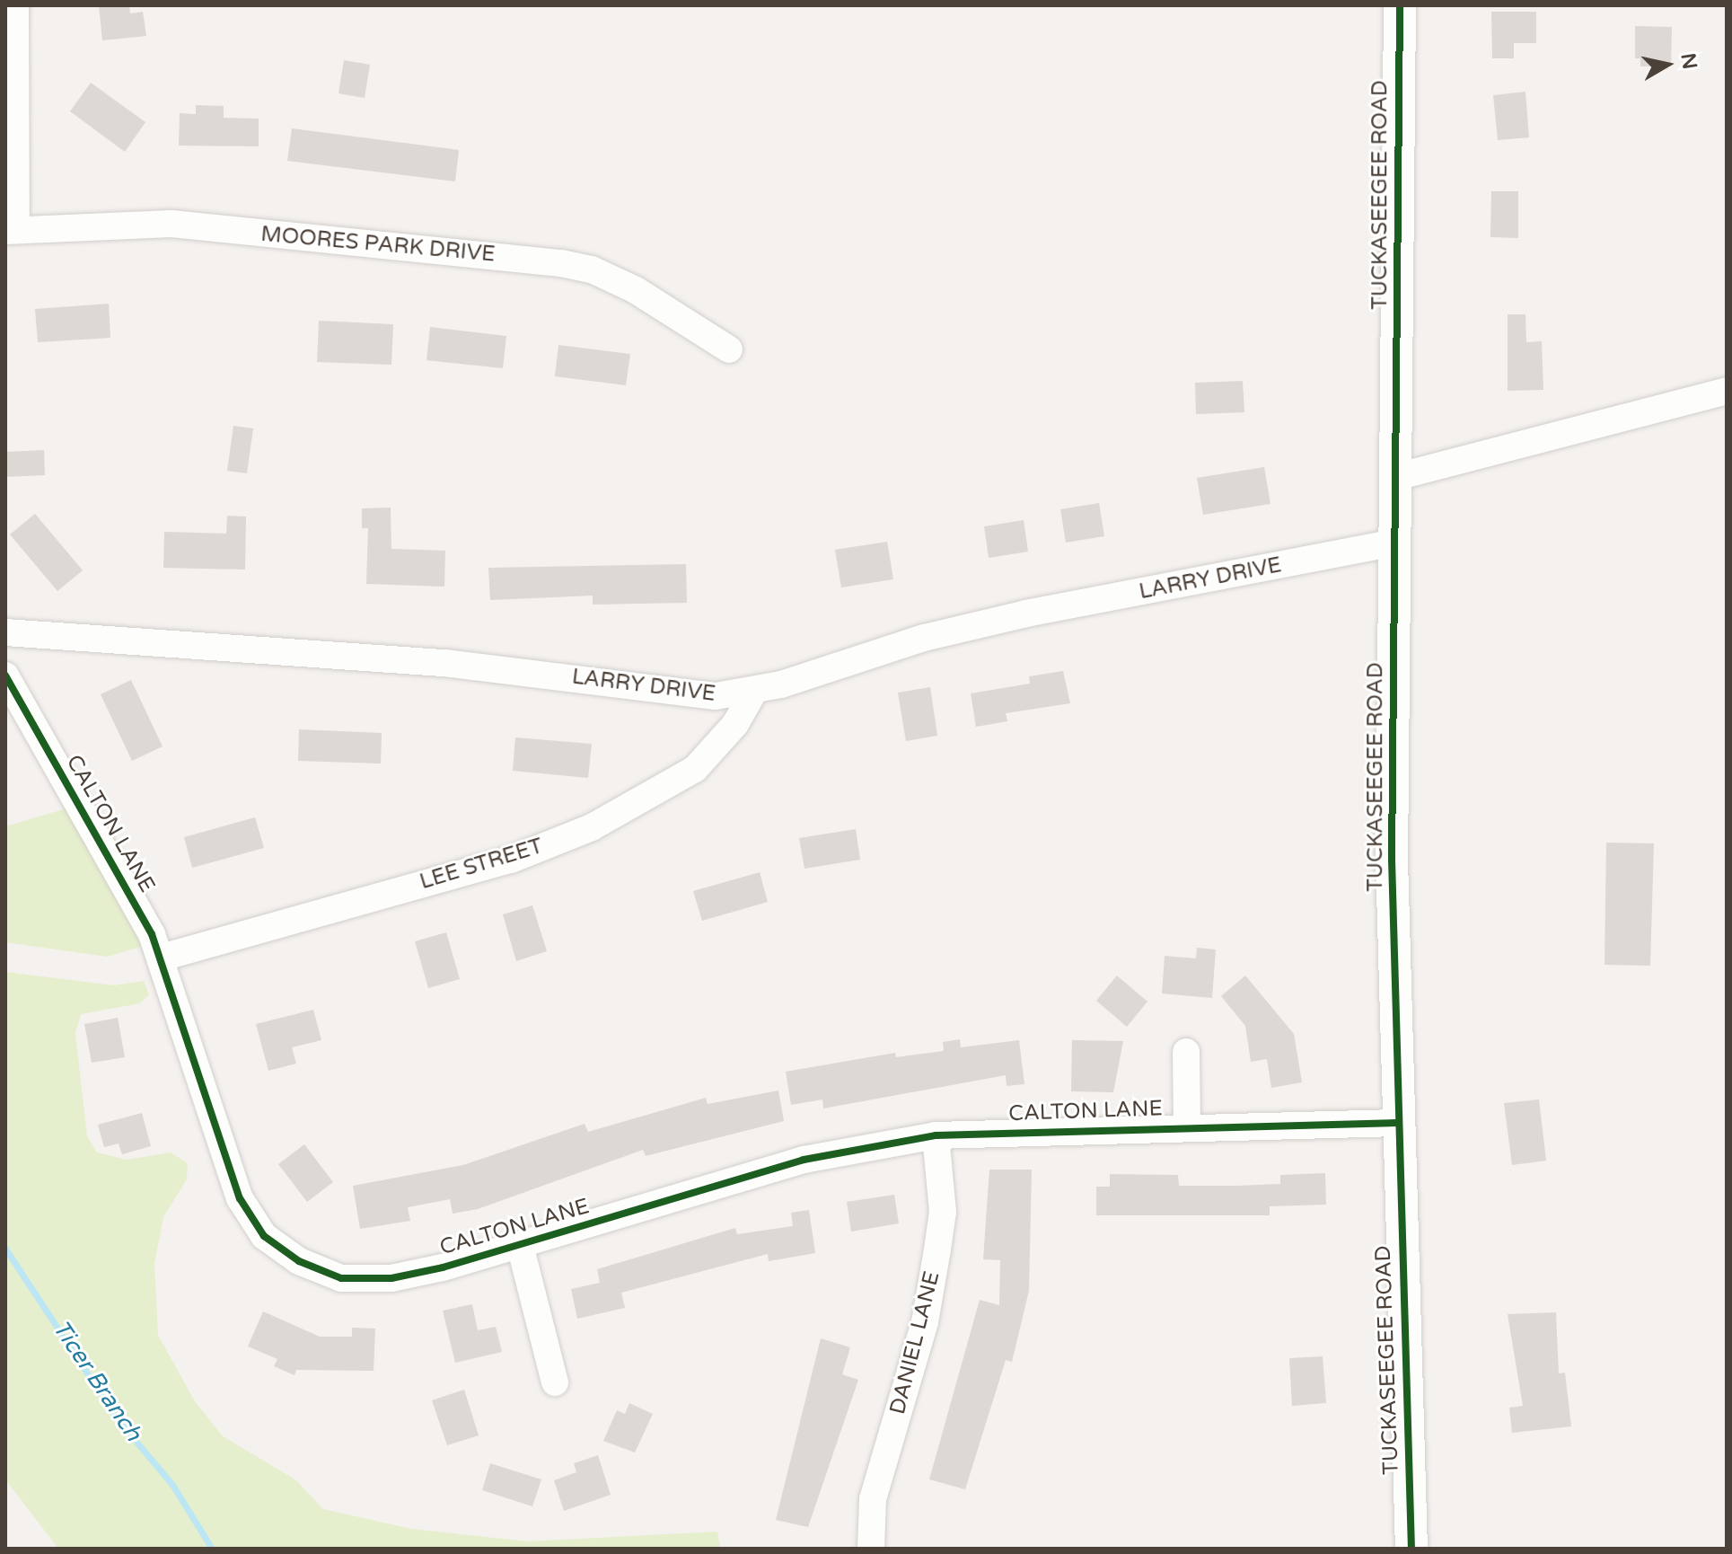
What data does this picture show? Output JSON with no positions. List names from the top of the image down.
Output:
{
  "streets": {
    "street": [
      "TUCKASEEGEE ROAD",
      "MOORES PARK DRIVE",
      "LARRY DRIVE",
      "CALTON LANE",
      "LEE STREET",
      "DANIEL LANE"
    ]
  },
  "crossings": [
    ["TUCKASEEGEE ROAD", "LARRY DRIVE"],
    ["TUCKASEEGEE ROAD", "CALTON LANE"],
    ["LARRY DRIVE", "LEE STREET"],
    ["CALTON LANE", "LEE STREET"],
    ["CALTON LANE", "DANIEL LANE"]
  ],
  "water": ["Ticer Branch"],
  "north": "right"
}
